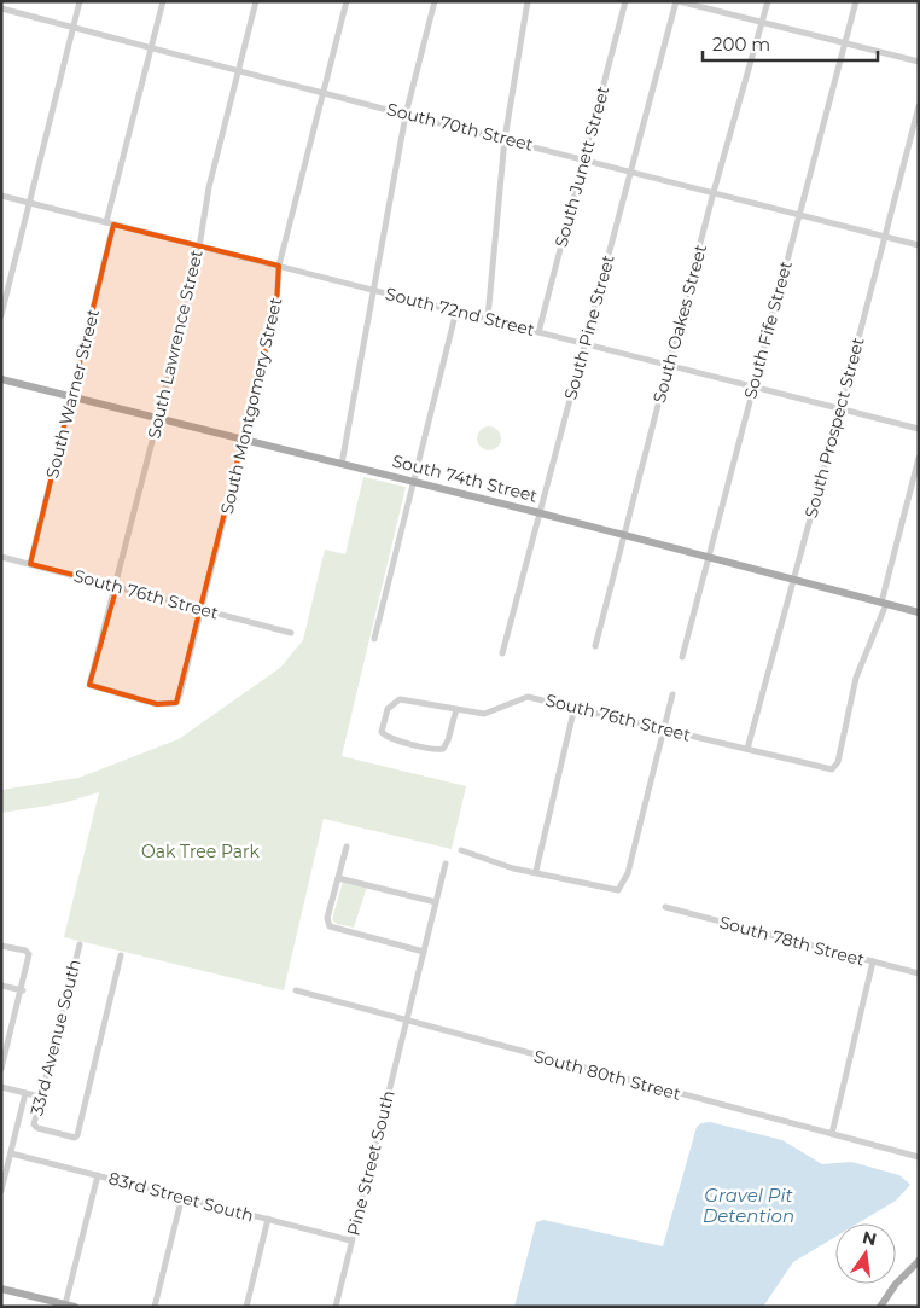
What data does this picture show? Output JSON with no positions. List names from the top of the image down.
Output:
{
  "streets": {
    "main road": ["South 74th Street"],
    "street": [
      "South 70th Street",
      "South Junett Street",
      "South 72nd Street",
      "South Oakes Street",
      "South Pine Street",
      "South Fife Street",
      "South Lawrence Street",
      "South Warner Street",
      "South Montgomery Street",
      "South Prospect Street",
      "South 76th Street",
      "South 78th Street",
      "33rd Avenue South",
      "South 80th Street",
      "Pine Street South",
      "83rd Street South"
    ]
  },
  "crossings": [
    ["South 70th Street", "South Junett Street"],
    ["South 70th Street", "South Oakes Street"],
    ["South 70th Street", "South Pine Street"],
    ["South 70th Street", "South Fife Street"],
    ["South 70th Street", "South Lawrence Street"],
    ["South 70th Street", "South Warner Street"],
    ["South 70th Street", "South Montgomery Street"],
    ["South 70th Street", "South Prospect Street"],
    ["South Junett Street", "South 72nd Street"],
    ["South 72nd Street", "South Oakes Street"],
    ["South 72nd Street", "South Pine Street"],
    ["South 72nd Street", "South Fife Street"],
    ["South 72nd Street", "South Lawrence Street"],
    ["South 72nd Street", "South Warner Street"],
    ["South 72nd Street", "South Montgomery Street"],
    ["South 72nd Street", "South Prospect Street"],
    ["South Oakes Street", "South 74th Street"],
    ["South Pine Street", "South 74th Street"],
    ["South Fife Street", "South 74th Street"],
    ["South Lawrence Street", "South Montgomery Street"],
    ["South Lawrence Street", "South 74th Street"],
    ["South Lawrence Street", "South 76th Street"],
    ["South Warner Street", "South 74th Street"],
    ["South Warner Street", "South 76th Street"],
    ["South Montgomery Street", "South 74th Street"],
    ["South Montgomery Street", "South 76th Street"],
    ["South Prospect Street", "South 74th Street"],
    ["South Prospect Street", "South 76th Street"],
    ["South 74th Street", "South 76th Street"],
    ["33rd Avenue South", "83rd Street South"],
    ["South 80th Street", "Pine Street South"],
    ["Pine Street South", "83rd Street South"]
  ],
  "water": ["Gravel Pit Detention"],
  "parks": ["Oak Tree Park"],
  "scale_bar": "200 m",
  "north": "top"
}
